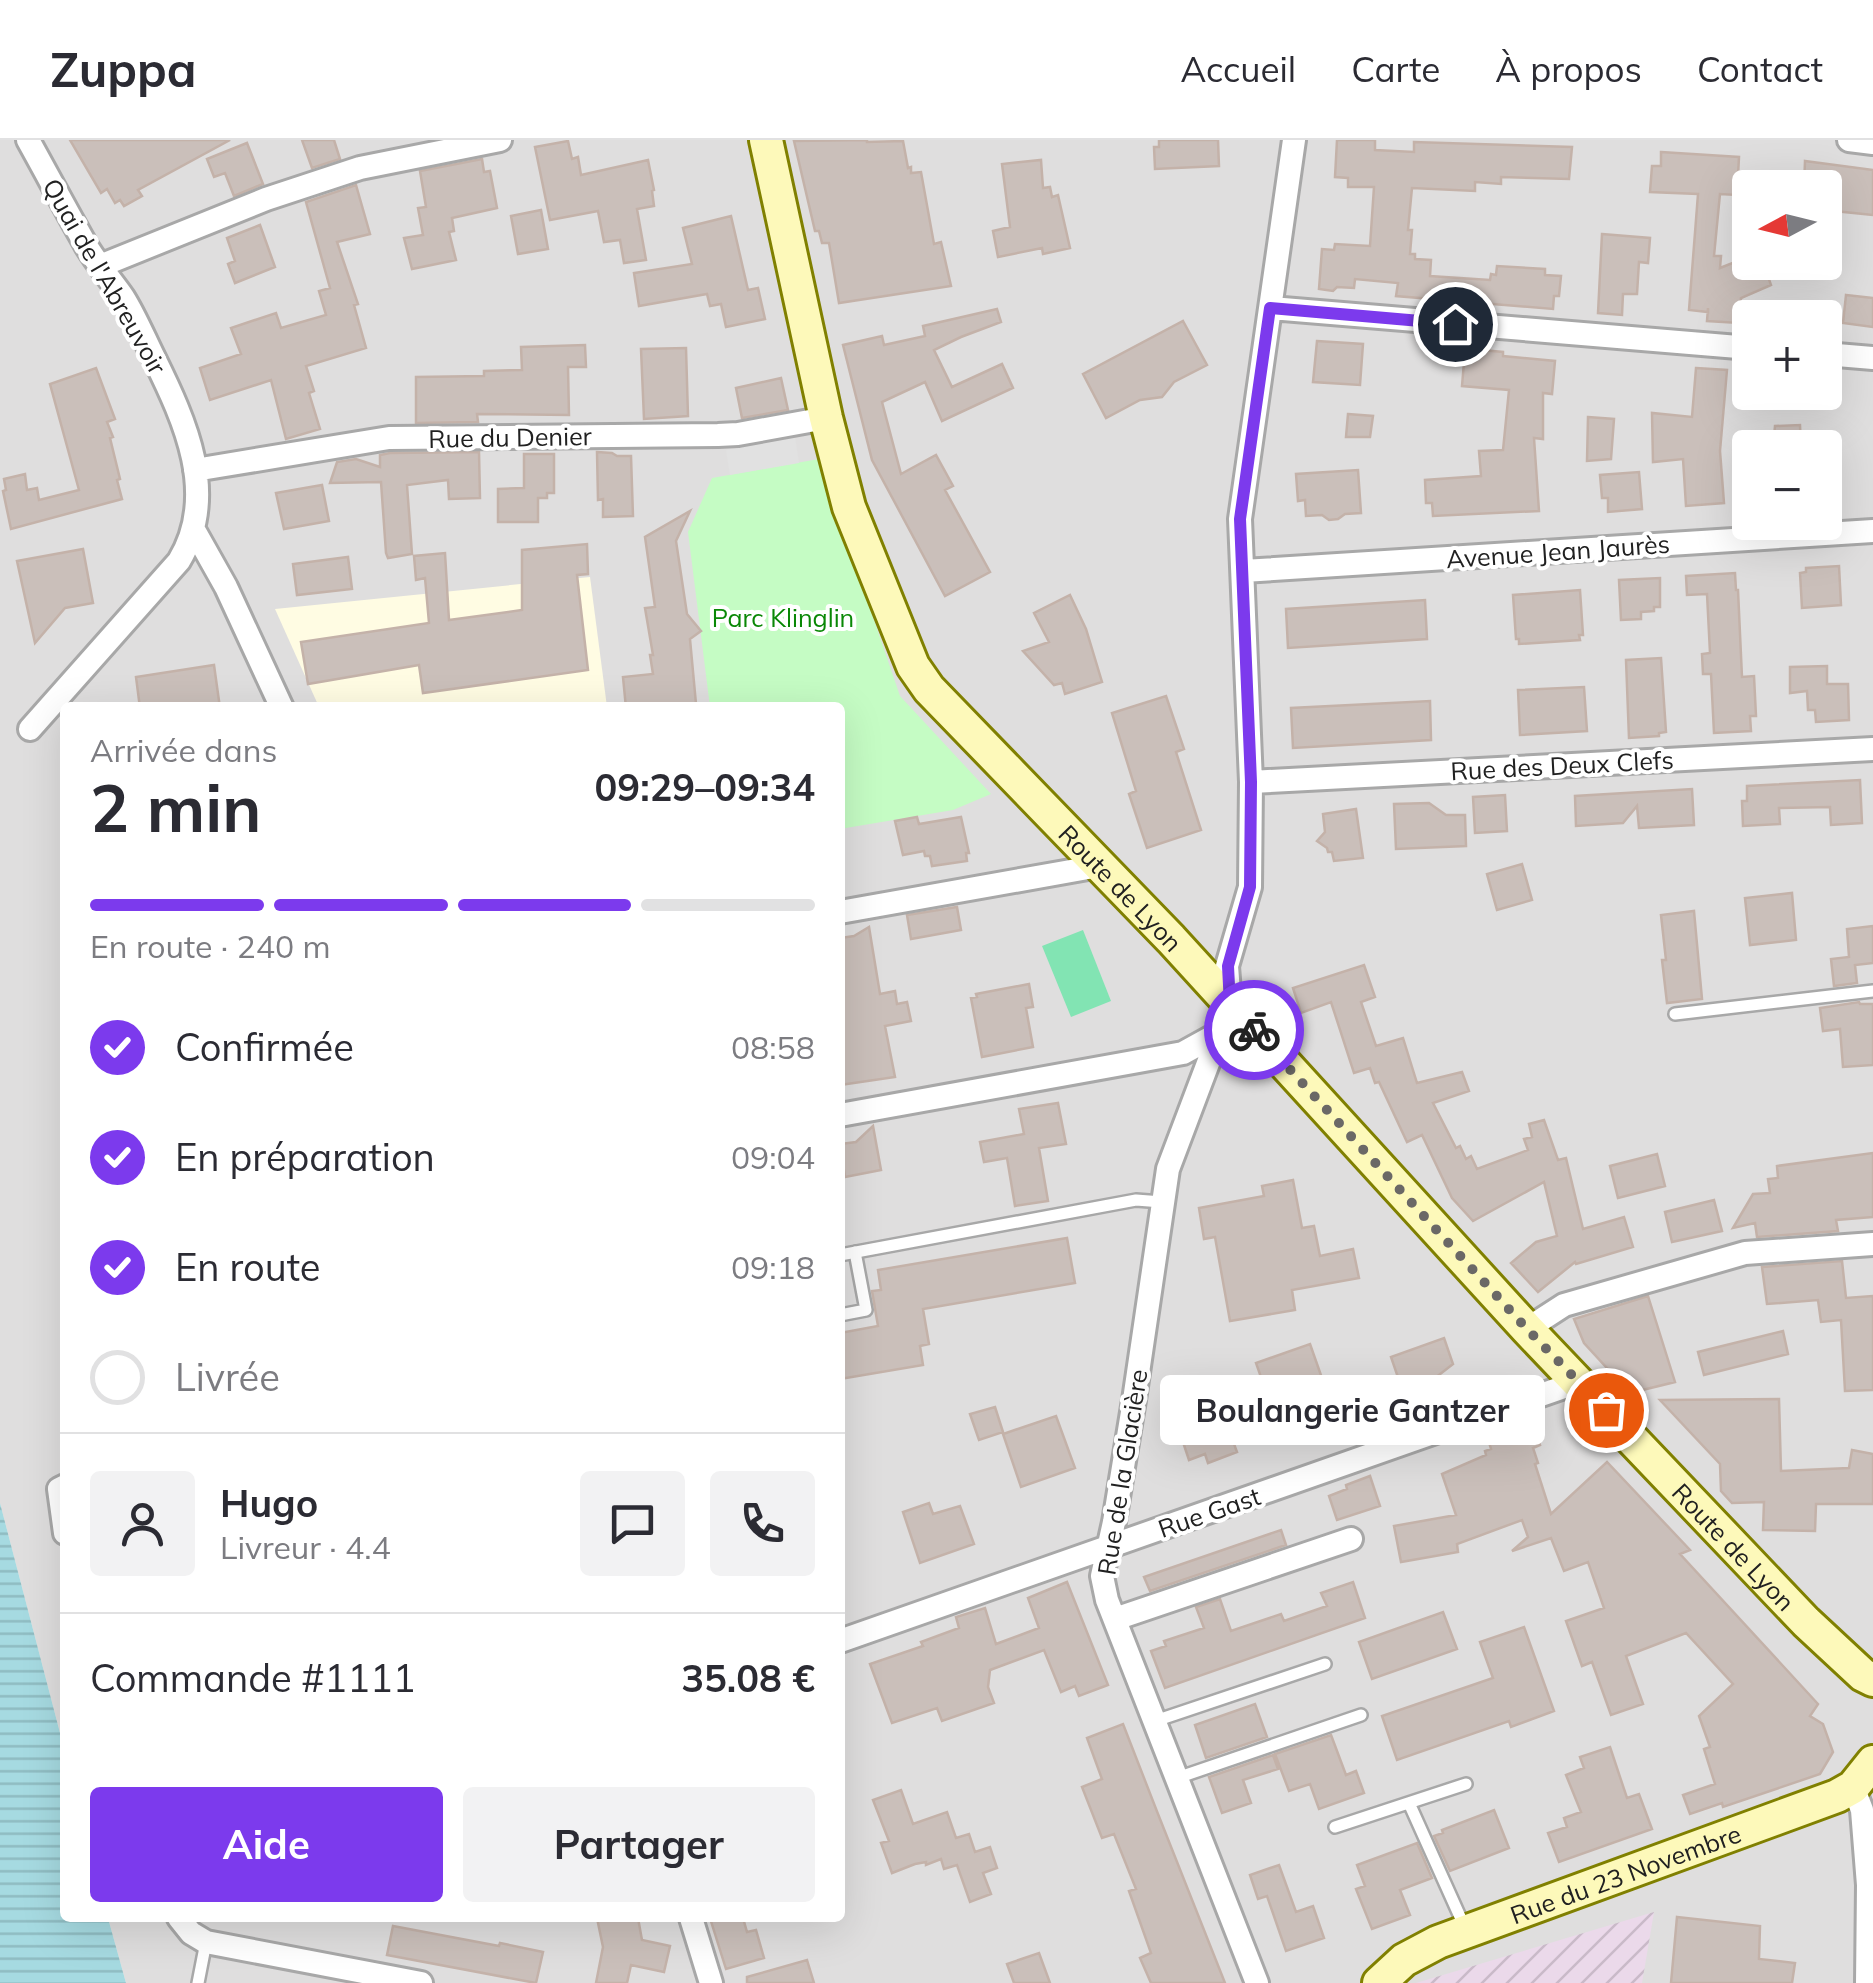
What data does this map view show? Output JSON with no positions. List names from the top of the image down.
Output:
{
  "streets": {
    "main road": ["Route de Lyon", "Rue du 23 Novembre"],
    "street": [
      "Quai de l'Abreuvoir",
      "Rue du Denier",
      "Avenue Jean Jaurès",
      "Rue des Deux Clefs",
      "Rue de la Glacière",
      "Rue Gast"
    ]
  },
  "crossings": [
    ["Quai de l'Abreuvoir", "Rue du Denier"],
    ["Rue du Denier", "Route de Lyon"],
    ["Route de Lyon", "Rue de la Glacière"],
    ["Route de Lyon", "Rue Gast"],
    ["Rue de la Glacière", "Rue Gast"]
  ],
  "parks": ["Parc Klinglin"],
  "places": ["Boulangerie Gantzer"],
  "north": "left",
  "page": {
    "header": "Zuppa",
    "nav": [
      "Accueil",
      "Carte",
      "À propos",
      "Contact"
    ],
    "map_buttons": ["+", "−"],
    "heading": ["2 min", "Arrivée dans", "09:29–09:34"],
    "panel": [
      "Hugo",
      "Livreur · 4.4",
      "Commande #1111",
      "35.08 €"
    ],
    "bar": "En route · 240 m",
    "list": [
      ["Confirmée", "08:58"],
      ["En préparation", "09:04"],
      ["En route", "09:18"],
      "Livrée"
    ],
    "bubble": "Boulangerie Gantzer",
    "buttons": ["Aide", "Partager"]
  }
}
